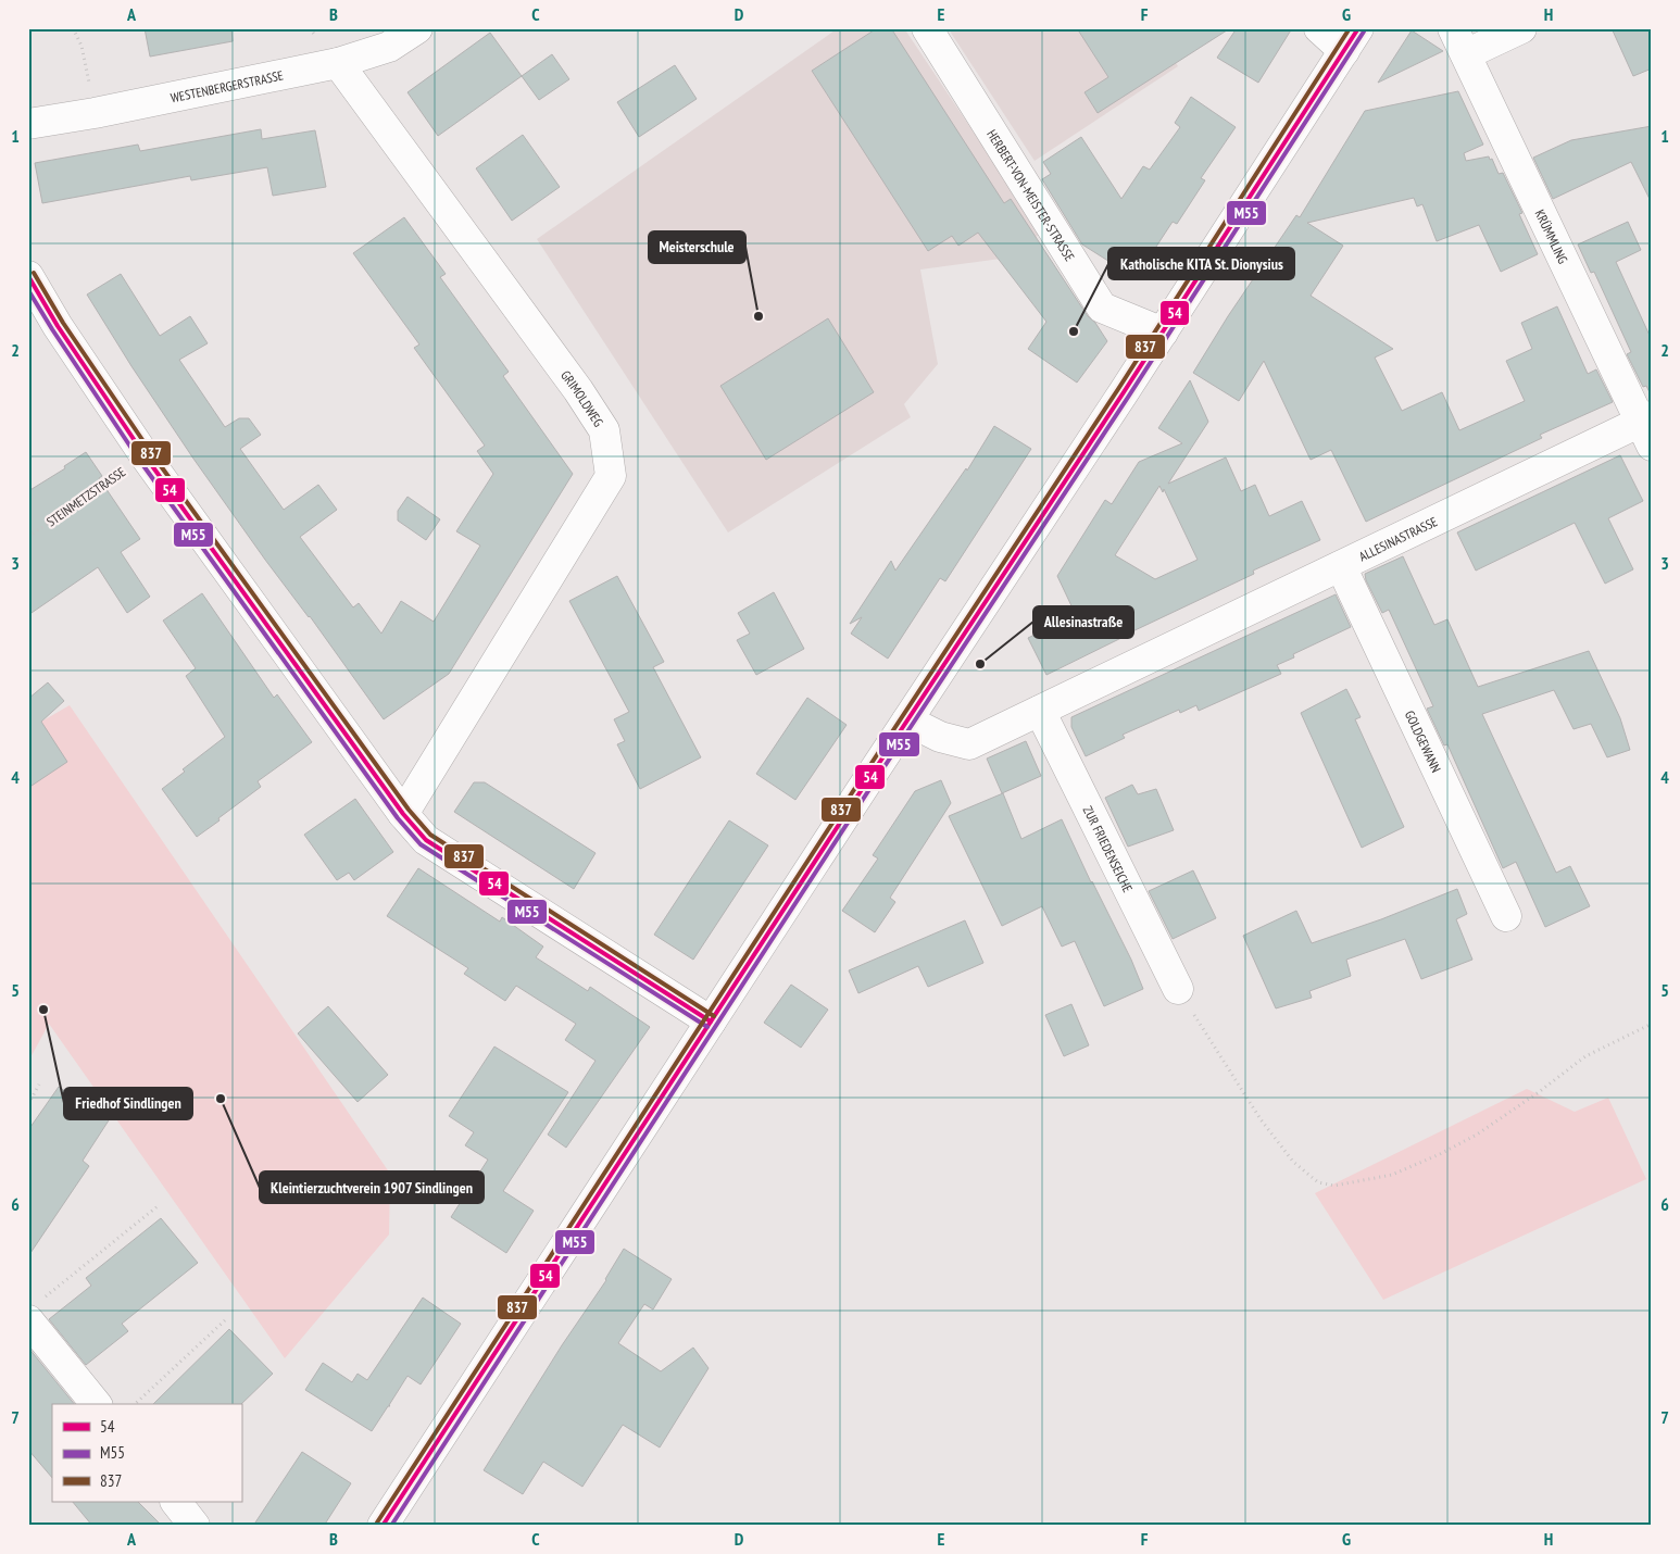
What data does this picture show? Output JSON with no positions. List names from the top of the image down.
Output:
{
  "streets": {
    "street": [
      "WESTENBERGERSTRASSE",
      "HERBERT-VON-MEISTER-STRASSE",
      "KRÜMMLING",
      "GRIMOLDWEG",
      "ALLESINASTRASSE",
      "GOLDGEWANN",
      "ZUR FRIEDENSEICHE"
    ],
    "path": ["STEINMETZSTRASSE"]
  },
  "crossings": [
    ["WESTENBERGERSTRASSE", "GRIMOLDWEG"],
    ["KRÜMMLING", "ALLESINASTRASSE"],
    ["ALLESINASTRASSE", "GOLDGEWANN"],
    ["ALLESINASTRASSE", "ZUR FRIEDENSEICHE"]
  ],
  "places": [
    "Meisterschule",
    "Katholische KITA St. Dionysius",
    "Allesinastraße",
    "Friedhof Sindlingen",
    "Kleintierzuchtverein 1907 Sindlingen"
  ],
  "lines": ["transit line 54", "transit line 837", "transit line M55"],
  "legend": ["54", "M55", "837"],
  "grid": {
    "columns": [
      "A",
      "B",
      "C",
      "D",
      "E",
      "F",
      "G",
      "H"
    ],
    "rows": [
      "1",
      "2",
      "3",
      "4",
      "5",
      "6",
      "7"
    ]
  }
}
